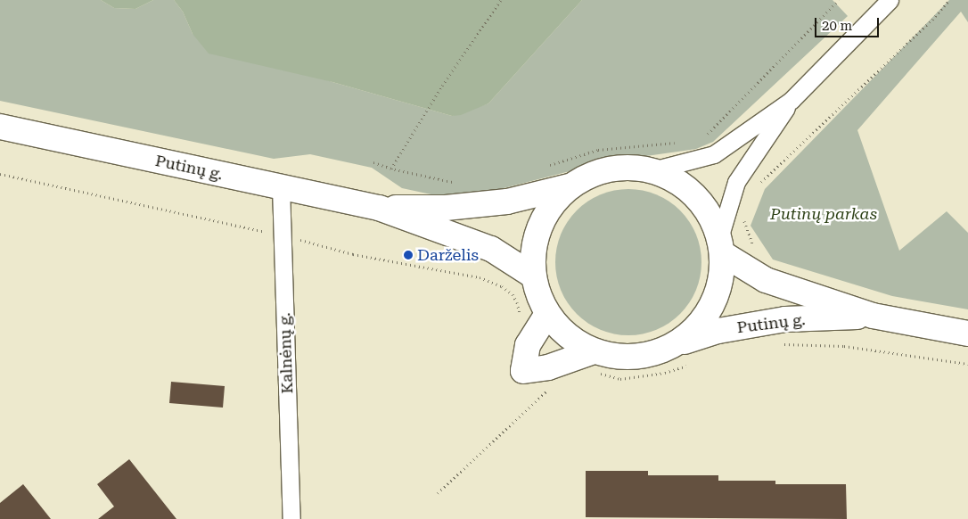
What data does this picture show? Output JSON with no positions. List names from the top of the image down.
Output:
{
  "streets": {
    "main road": ["Putinų g."],
    "street": ["Kalnėnų g."]
  },
  "crossings": [
    ["Putinų g.", "Kalnėnų g."]
  ],
  "parks": ["Putinų parkas"],
  "places": ["Darželis"],
  "scale_bar": "20 m"
}
